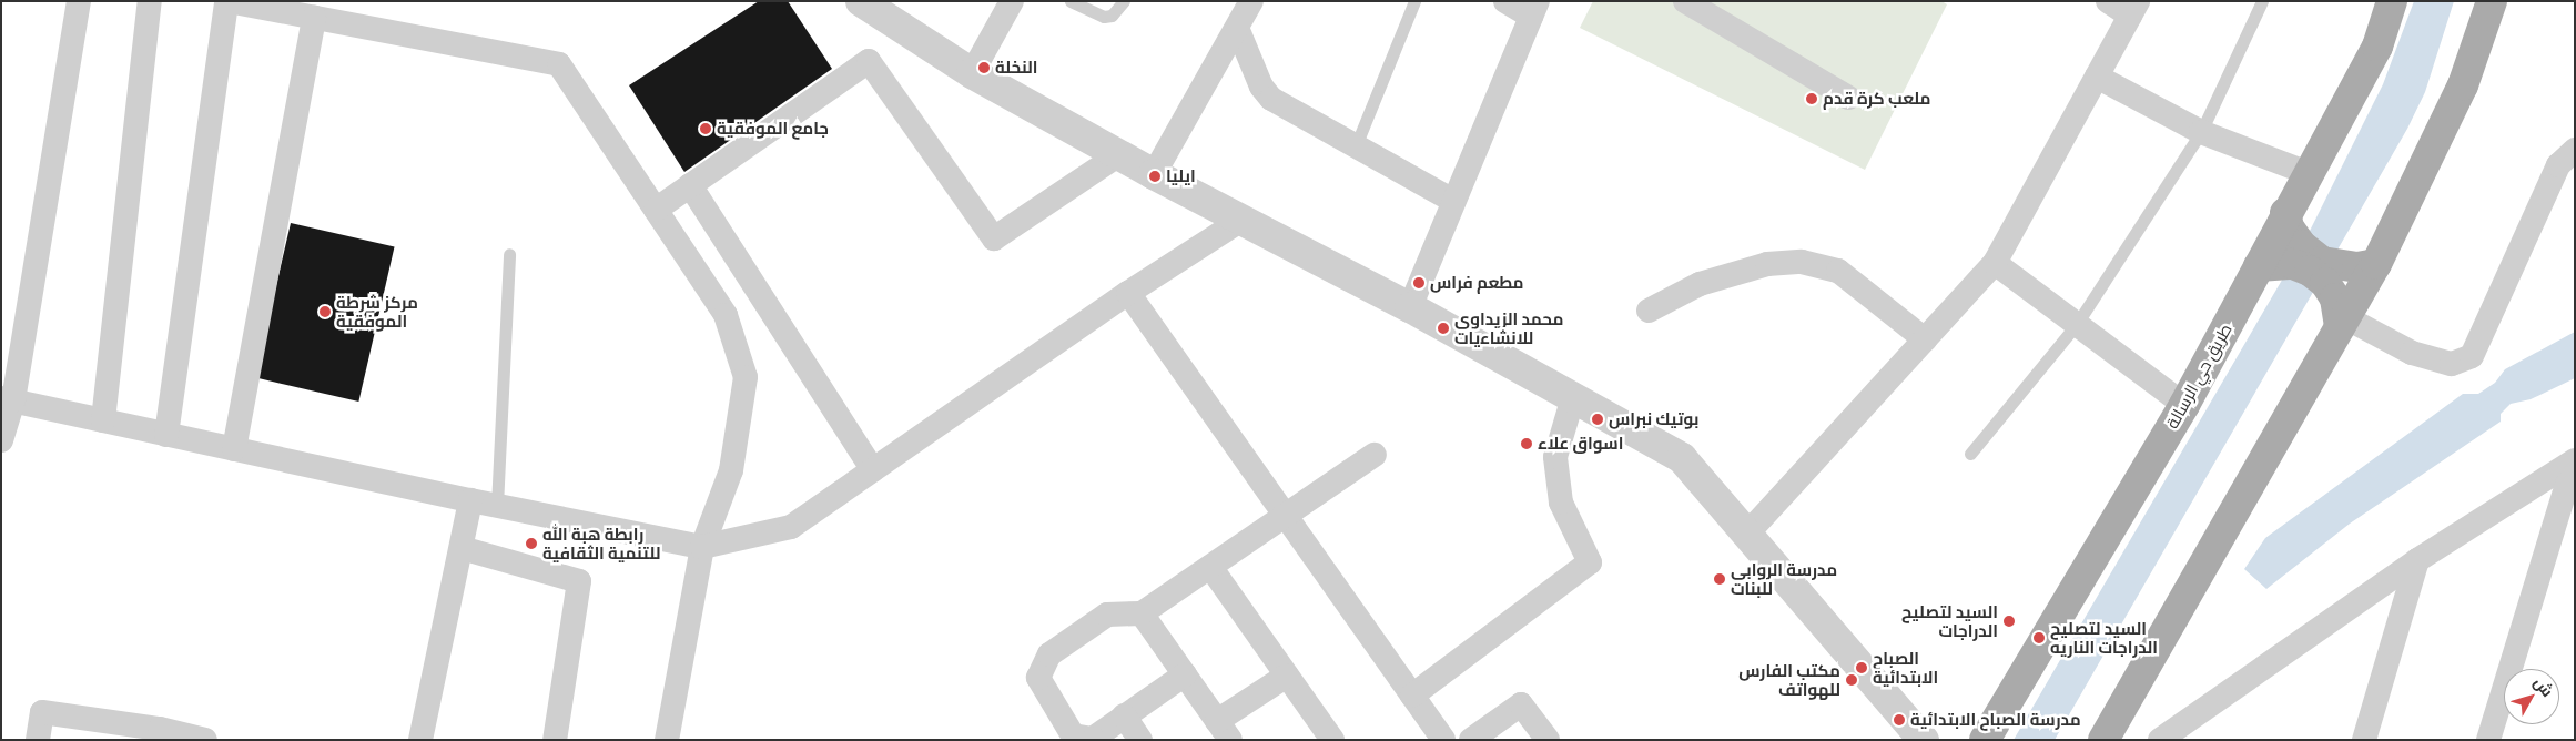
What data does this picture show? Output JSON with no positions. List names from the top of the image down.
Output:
{
  "streets": {
    "main road": ["طريق حي الرسالة"]
  },
  "places": [
    "النخلة",
    "ملعب كرة قدم",
    "جامع الموفقية",
    "ايليا",
    "مطعم فراس",
    "مركز شرطة الموفقية",
    "محمد الزيداوي للانشاءيات",
    "بوتيك نبراس",
    "اسواق علاء",
    "رابطة هبة الله للتنمية الثقافية",
    "مدرسة الروابي للبنات",
    "السيد لتصليح الدراجات",
    "السيد لتصليح الدراجات الناريه",
    "الصباح الابتدائية",
    "مكتب الفارس للهواتف",
    "مدرسة الصباح الابتدائية"
  ],
  "north": "top right"
}
